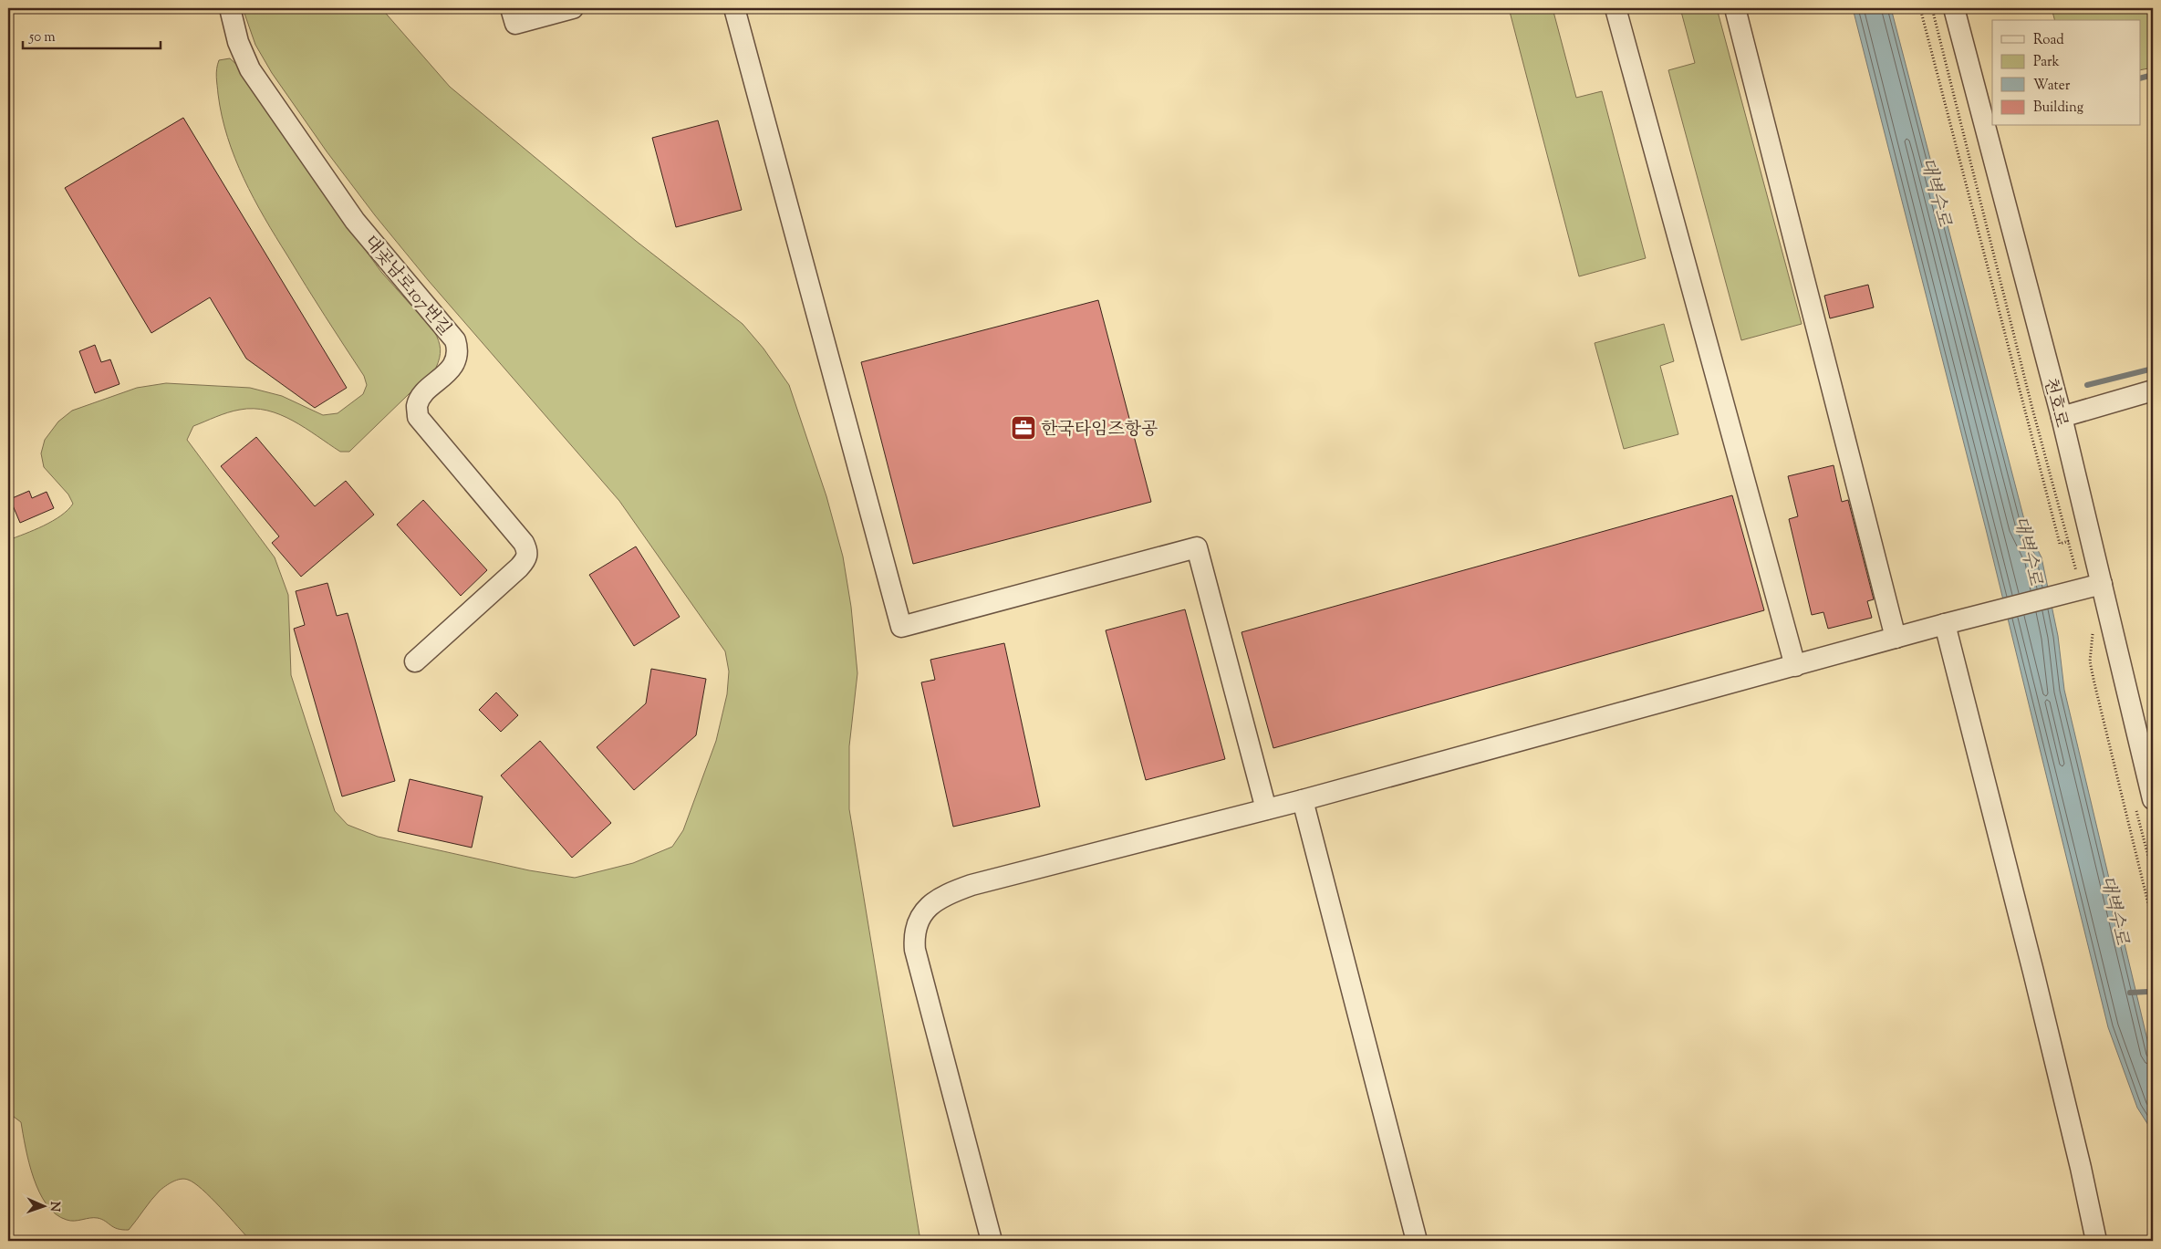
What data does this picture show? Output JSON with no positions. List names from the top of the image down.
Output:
{
  "streets": {
    "street": ["대곶남로107번길", "천호로"]
  },
  "water": ["대벽수로"],
  "places": {
    "office": ["한국타임즈항공"]
  },
  "legend": [
    "Road",
    "Park",
    "Water",
    "Building"
  ],
  "scale_bar": "50 m",
  "north": "right"
}
